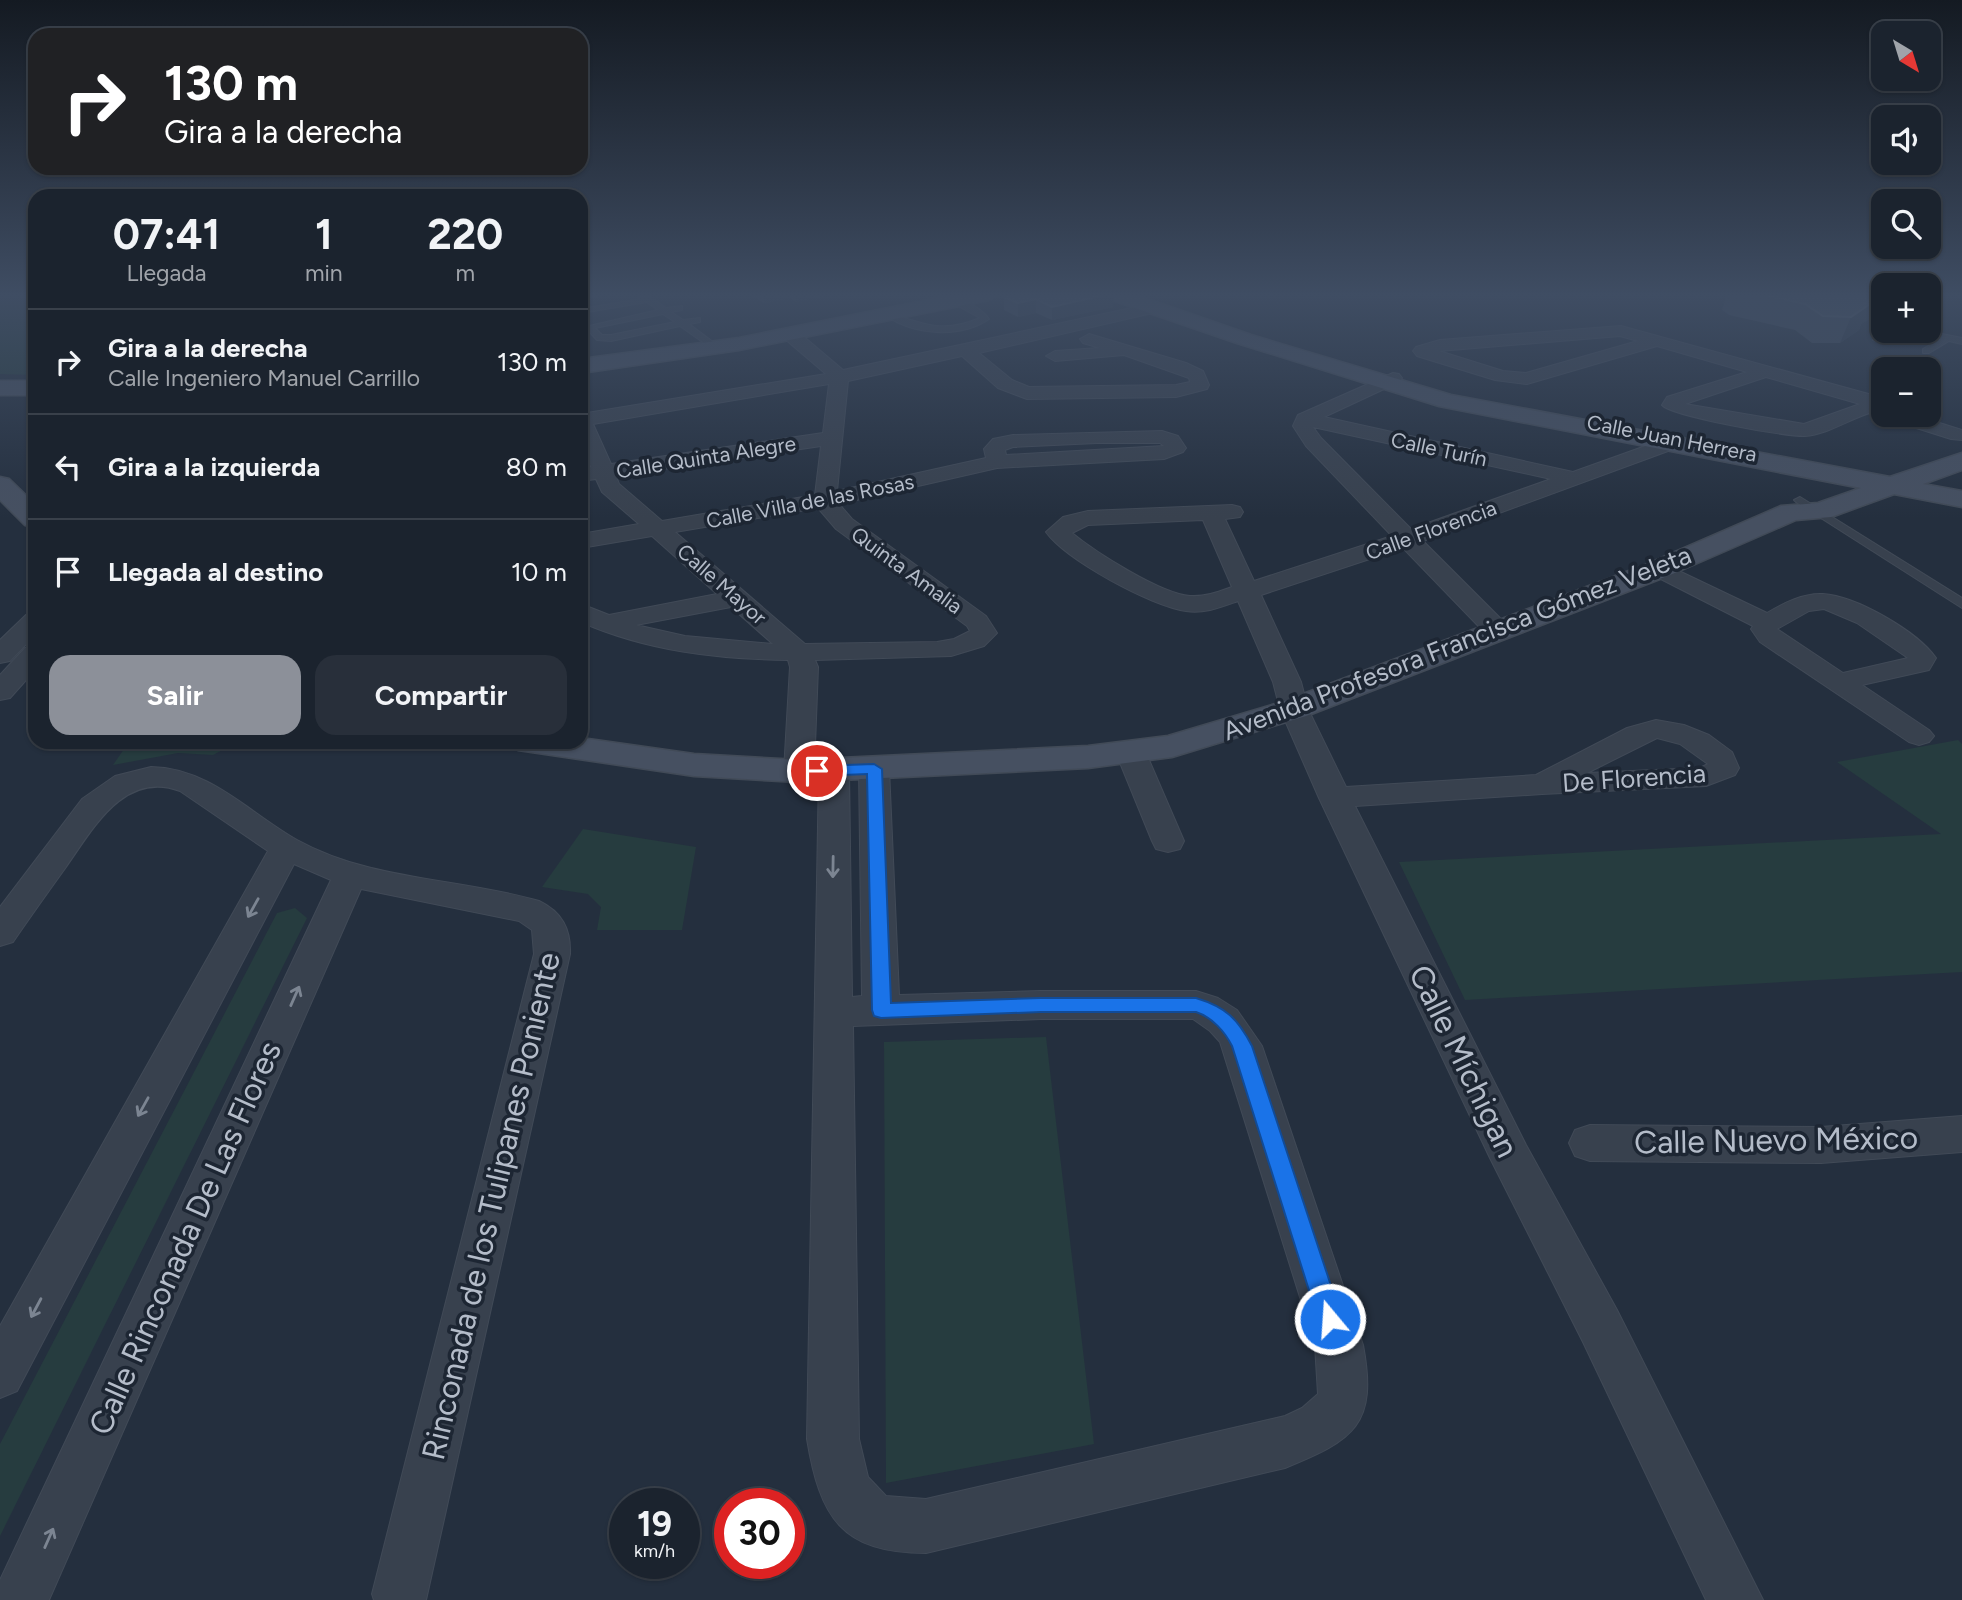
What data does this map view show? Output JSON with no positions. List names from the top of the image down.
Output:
{
  "streets": {
    "street": [
      "Calle Juan Herrera",
      "Calle Turín",
      "Calle Quinta Alegre",
      "Calle Villa de las Rosas",
      "Calle Florencia",
      "Quinta Amalia",
      "Calle Mayor",
      "Avenida Profesora Francisca Gómez Veleta",
      "De Florencia",
      "Calle Míchigan",
      "Calle Nuevo México",
      "Rinconada de los Tulipanes Poniente",
      "Calle Rinconada De Las Flores"
    ]
  },
  "crossings": [
    ["Calle Juan Herrera", "Calle Florencia"],
    ["Calle Juan Herrera", "Avenida Profesora Francisca Gómez Veleta"],
    ["Calle Turín", "Calle Florencia"],
    ["Calle Quinta Alegre", "Calle Mayor"],
    ["Calle Villa de las Rosas", "Quinta Amalia"],
    ["Calle Villa de las Rosas", "Calle Mayor"],
    ["Calle Florencia", "Calle Míchigan"],
    ["Quinta Amalia", "Calle Mayor"],
    ["Avenida Profesora Francisca Gómez Veleta", "Calle Míchigan"],
    ["De Florencia", "Calle Míchigan"],
    ["Rinconada de los Tulipanes Poniente", "Calle Rinconada De Las Flores"]
  ],
  "north": "bottom right",
  "page": {
    "map_buttons": ["+", "−"],
    "turn": ["130 m", "Gira a la derecha"],
    "eta": [
      "07:41",
      "Llegada",
      "1",
      "min",
      "220",
      "m"
    ],
    "list": [
      {
        "name": "Gira a la derecha",
        "note": "Calle Ingeniero Manuel Carrillo",
        "value": "130 m"
      },
      {
        "name": "Gira a la izquierda",
        "value": "80 m"
      },
      {
        "name": "Llegada al destino",
        "value": "10 m"
      }
    ],
    "buttons": ["Salir", "Compartir"],
    "speed": "19 km/h",
    "limit": "30"
  }
}
